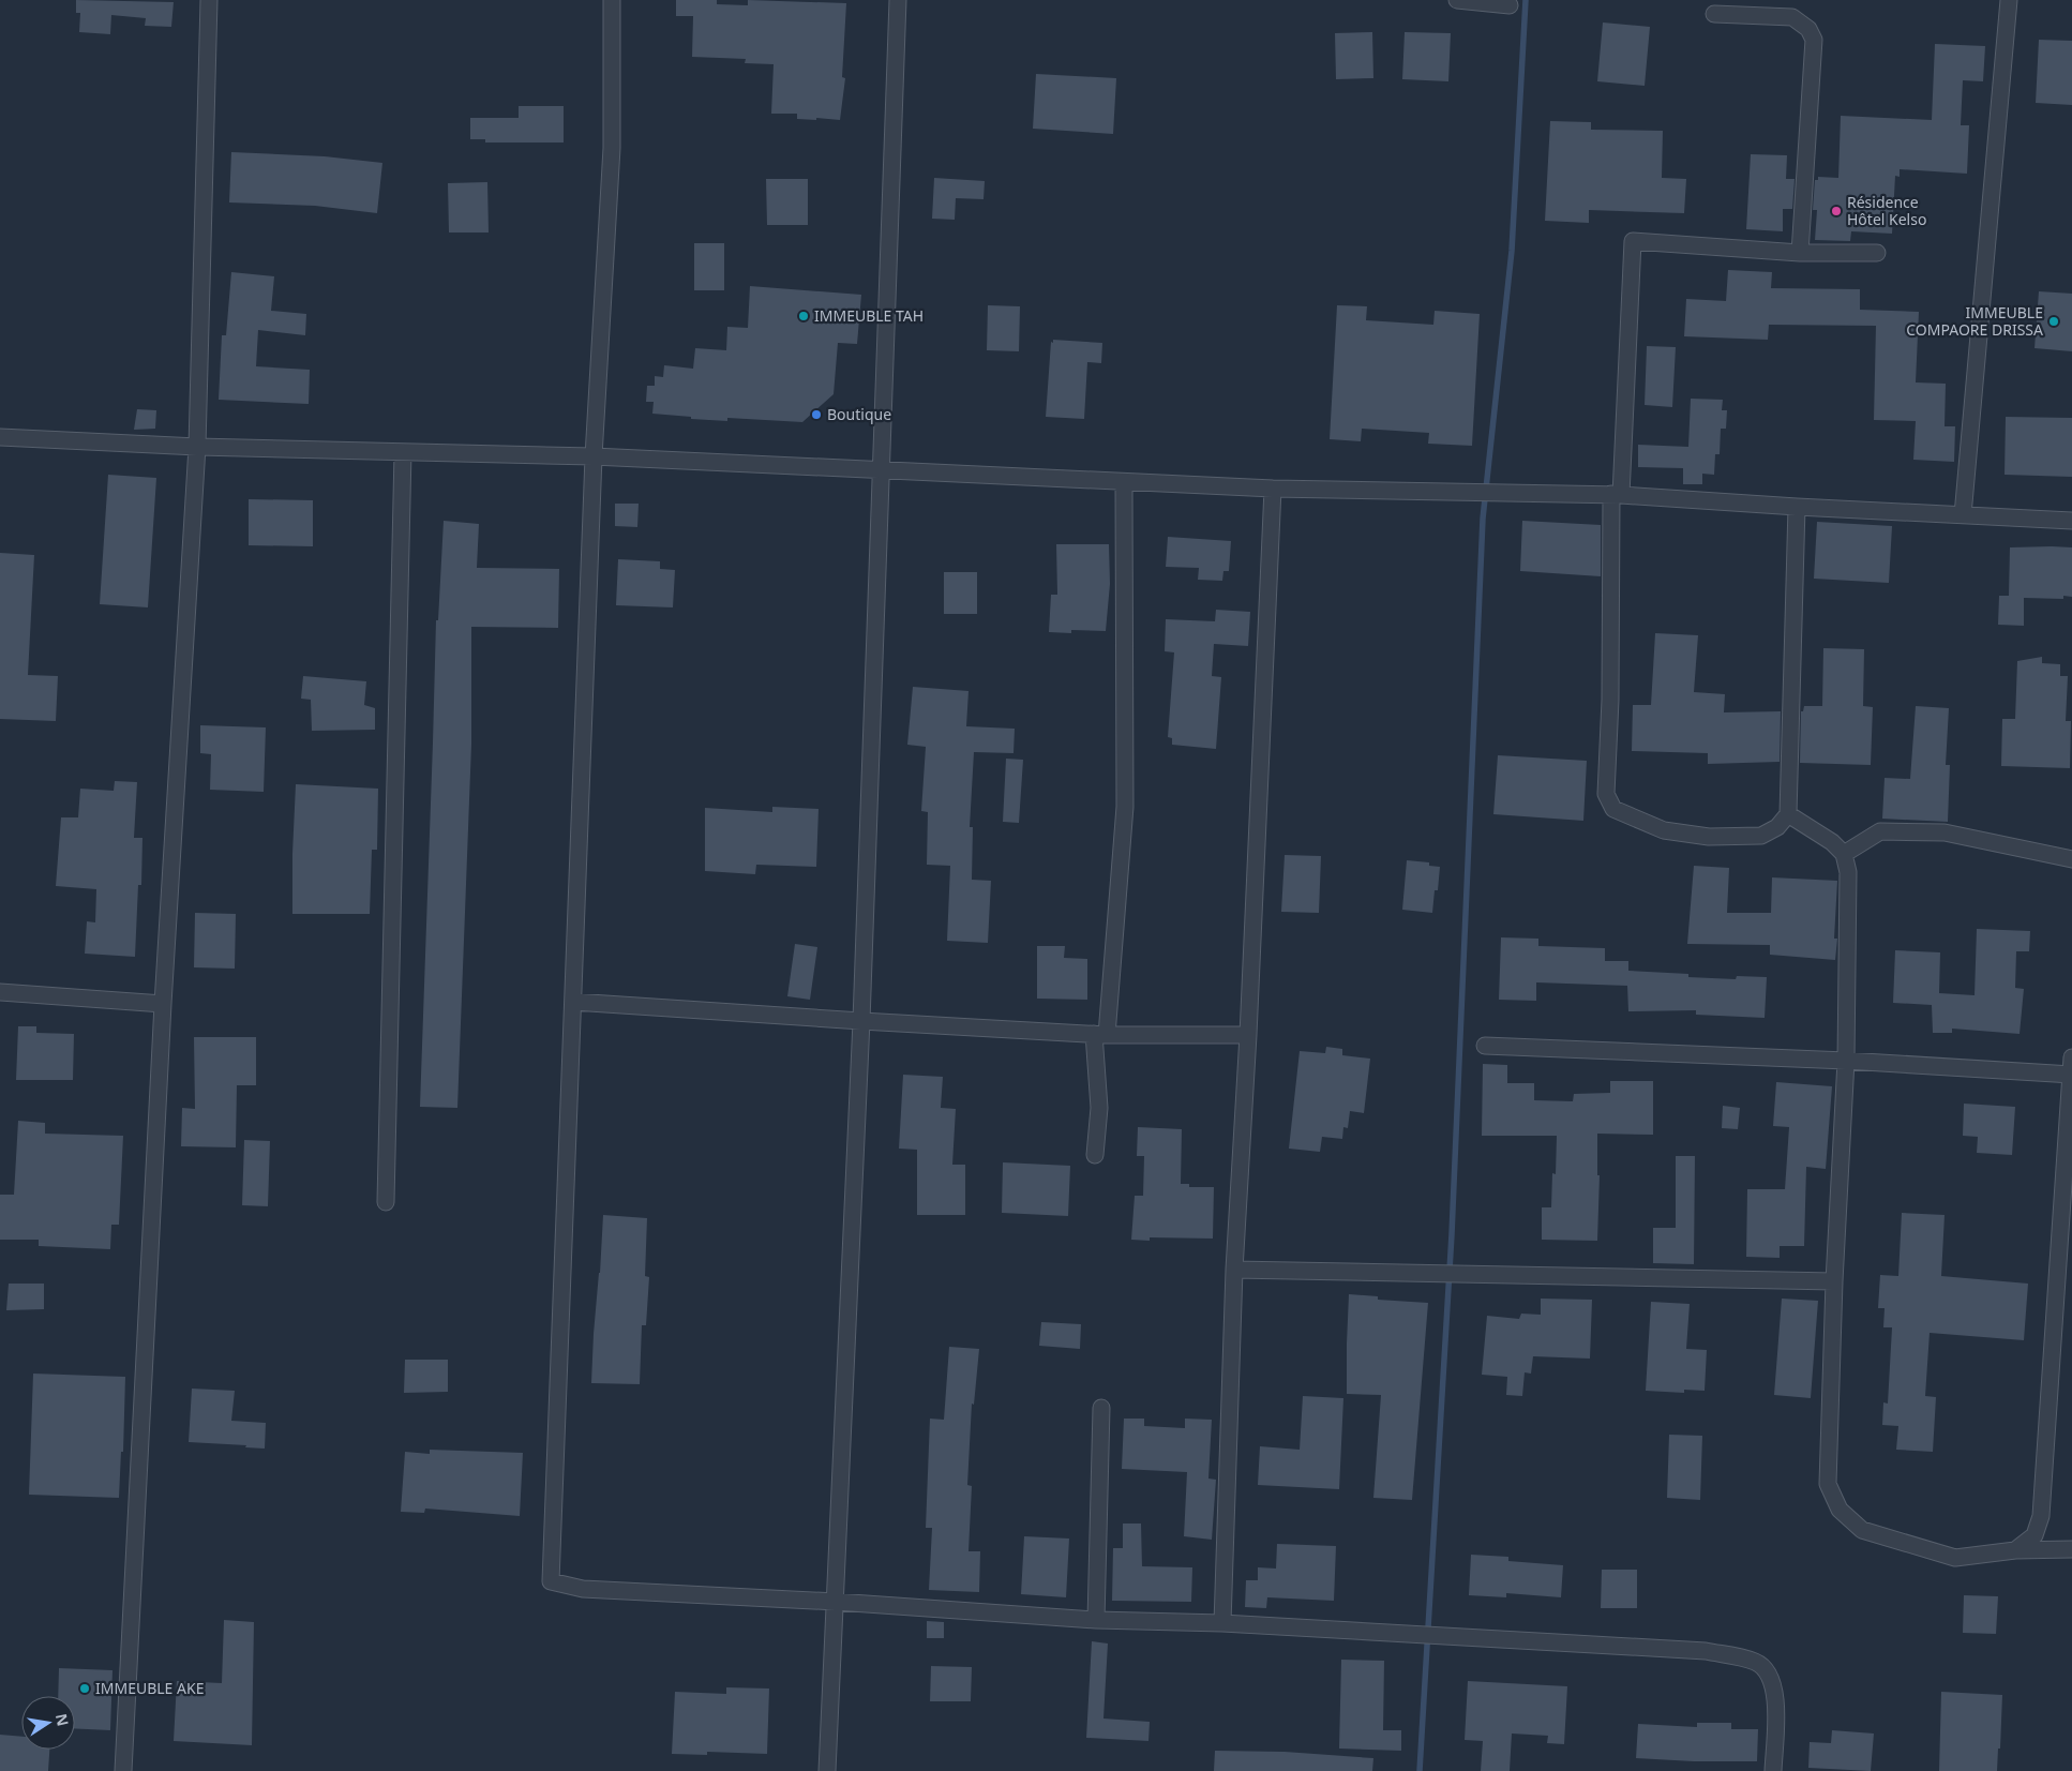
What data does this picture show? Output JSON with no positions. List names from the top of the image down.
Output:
{
  "places": [
    "Résidence Hôtel Kelso",
    "IMMEUBLE TAH",
    "IMMEUBLE COMPAORE DRISSA",
    "Boutique",
    "IMMEUBLE AKE"
  ],
  "north": "right"
}
